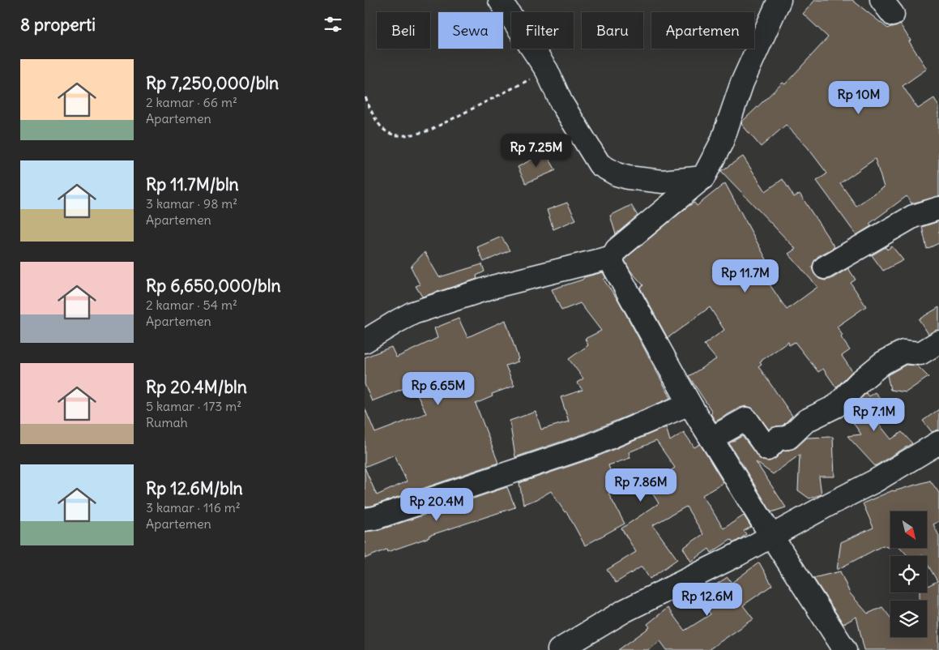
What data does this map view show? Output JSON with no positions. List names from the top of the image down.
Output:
{
  "north": "bottom right",
  "page": {
    "heading": "8 properti",
    "chip": [
      "Beli",
      "Sewa",
      "Filter",
      "Baru",
      "Apartemen"
    ],
    "list": [
      {
        "name": "Rp 7,250,000/bln",
        "note": "2 kamar · 66 m² · Apartemen"
      },
      {
        "name": "Rp 11.7M/bln",
        "note": "3 kamar · 98 m² · Apartemen"
      },
      {
        "name": "Rp 6,650,000/bln",
        "note": "2 kamar · 54 m² · Apartemen"
      },
      {
        "name": "Rp 20.4M/bln",
        "note": "5 kamar · 173 m² · Rumah"
      },
      {
        "name": "Rp 12.6M/bln",
        "note": "3 kamar · 116 m² · Apartemen"
      }
    ],
    "price": [
      "Rp 10M",
      "Rp 7.25M",
      "Rp 11.7M",
      "Rp 6.65M",
      "Rp 7.1M",
      "Rp 7.86M",
      "Rp 20.4M",
      "Rp 12.6M"
    ]
  }
}
